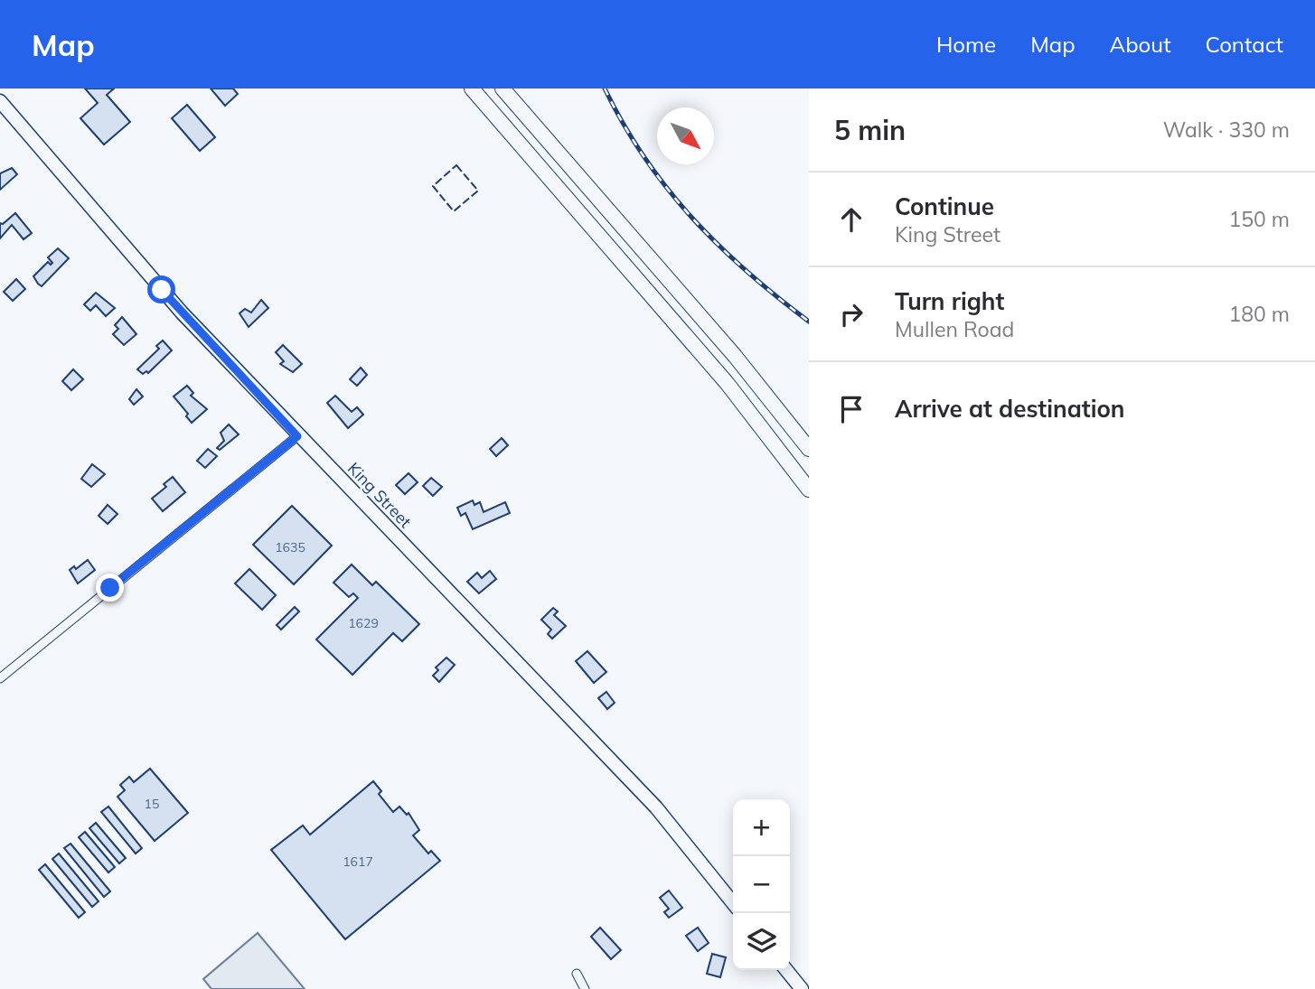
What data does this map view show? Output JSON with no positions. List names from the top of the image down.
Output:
{
  "streets": {
    "main road": ["King Street"]
  },
  "house_numbers": [
    "1635",
    "1629",
    "15",
    "1617"
  ],
  "north": "bottom right",
  "page": {
    "header": "Map",
    "nav": [
      "Home",
      "Map",
      "About",
      "Contact"
    ],
    "heading": ["5 min", "Walk · 330 m"],
    "list": [
      ["Continue", "King Street", "150 m"],
      ["Turn right", "Mullen Road", "180 m"],
      "Arrive at destination"
    ],
    "map_buttons": ["+", "−"]
  }
}
